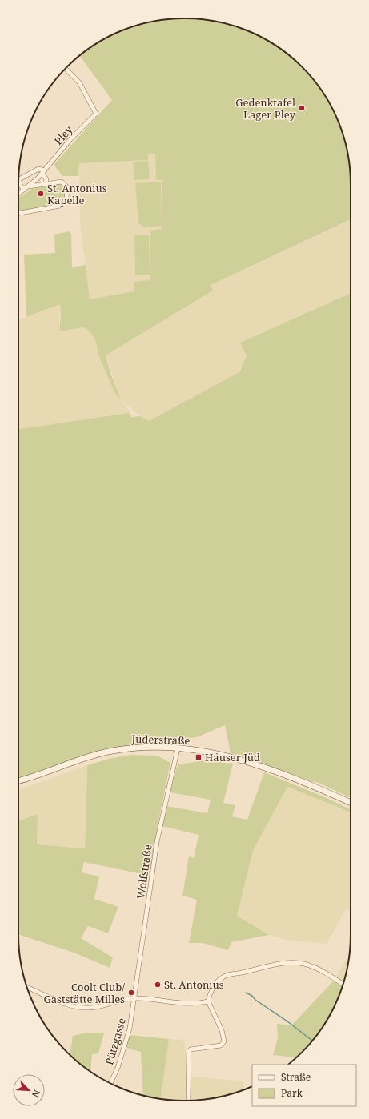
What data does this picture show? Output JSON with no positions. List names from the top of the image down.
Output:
{
  "streets": {
    "main road": ["Jüderstraße"],
    "street": ["Pley", "Wolfstraße", "Pützgasse"]
  },
  "crossings": [
    ["Jüderstraße", "Wolfstraße"],
    ["Wolfstraße", "Pützgasse"]
  ],
  "places": {
    "other": [
      "Gedenktafel Lager Pley",
      "St. Antonius Kapelle",
      "St. Antonius",
      "Coolt Club/ Gaststätte Milles"
    ],
    "transit": ["Häuser Jüd"]
  },
  "legend": ["Straße", "Park"],
  "north": "bottom right"
}
